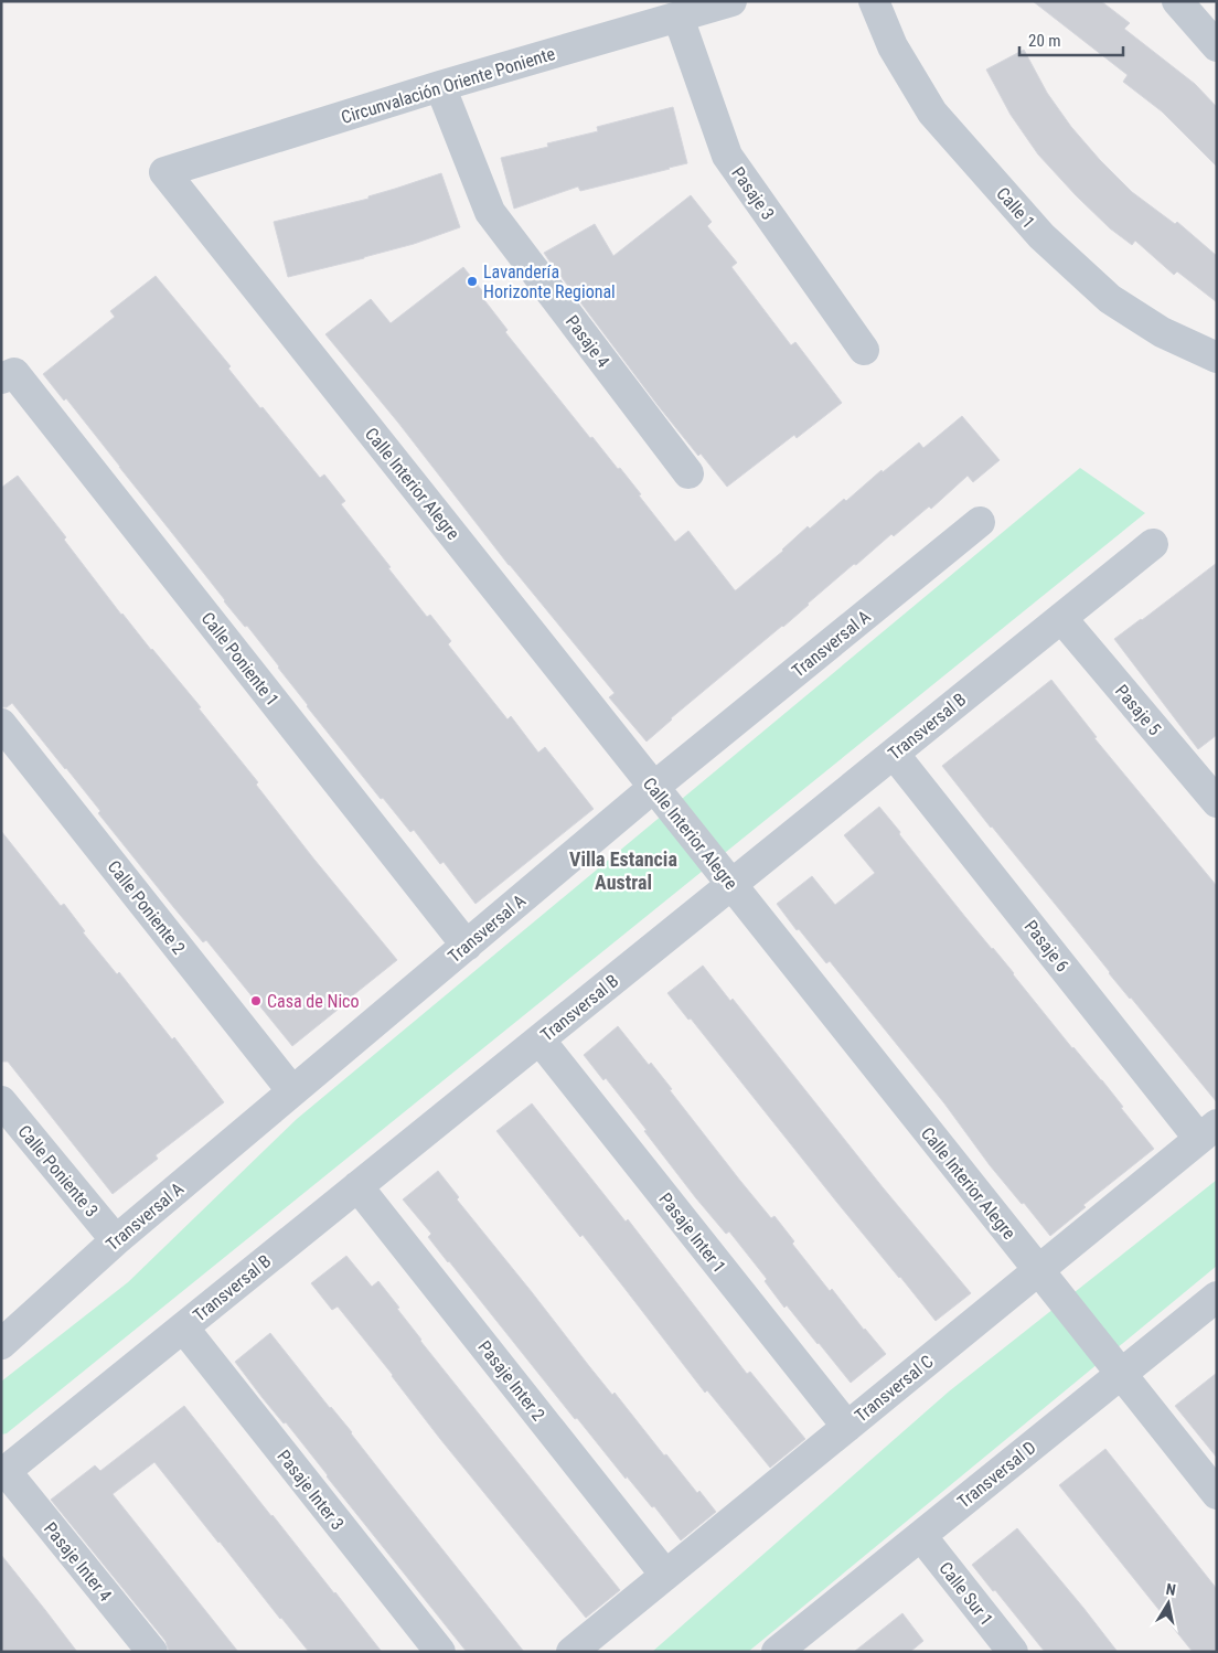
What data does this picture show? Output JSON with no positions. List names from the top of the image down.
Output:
{
  "streets": {
    "street": [
      "Circunvalación Oriente Poniente",
      "Pasaje 3",
      "Calle 1",
      "Pasaje 4",
      "Calle Interior Alegre",
      "Transversal A",
      "Calle Poniente 1",
      "Pasaje 5",
      "Transversal B",
      "Calle Poniente 2",
      "Pasaje 6",
      "Calle Poniente 3",
      "Pasaje Inter 1",
      "Pasaje Inter 2",
      "Transversal C",
      "Transversal D",
      "Pasaje Inter 3",
      "Pasaje Inter 4",
      "Calle Sur 1"
    ]
  },
  "crossings": [
    ["Circunvalación Oriente Poniente", "Pasaje 3"],
    ["Circunvalación Oriente Poniente", "Pasaje 4"],
    ["Circunvalación Oriente Poniente", "Calle Interior Alegre"],
    ["Calle Interior Alegre", "Transversal A"],
    ["Calle Interior Alegre", "Transversal B"],
    ["Calle Interior Alegre", "Transversal C"],
    ["Calle Interior Alegre", "Transversal D"],
    ["Transversal A", "Calle Poniente 1"],
    ["Transversal A", "Calle Poniente 2"],
    ["Transversal A", "Calle Poniente 3"],
    ["Pasaje 5", "Transversal B"],
    ["Transversal B", "Pasaje 6"],
    ["Transversal B", "Pasaje Inter 1"],
    ["Transversal B", "Pasaje Inter 2"],
    ["Transversal B", "Pasaje Inter 3"],
    ["Transversal B", "Pasaje Inter 4"],
    ["Pasaje 6", "Transversal C"],
    ["Pasaje Inter 1", "Transversal C"],
    ["Pasaje Inter 2", "Transversal C"],
    ["Transversal D", "Calle Sur 1"]
  ],
  "districts": ["Villa Estancia Austral"],
  "places": ["Lavandería Horizonte Regional", "Casa de Nico"],
  "scale_bar": "20 m",
  "north": "top"
}
